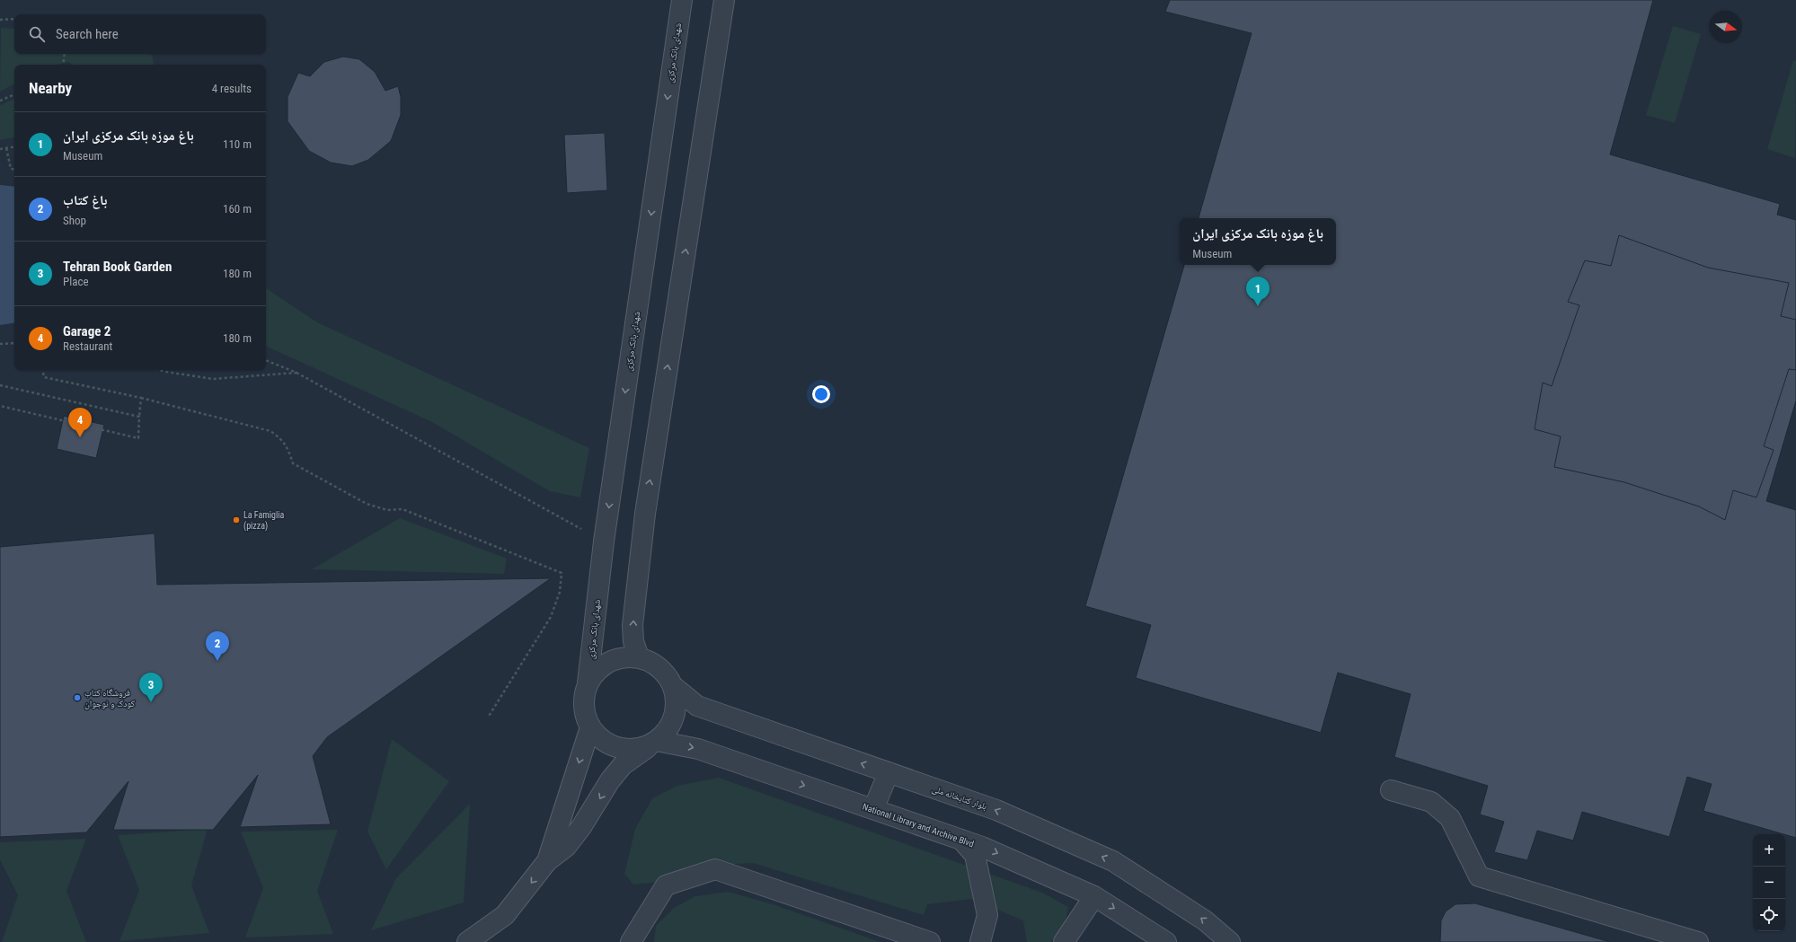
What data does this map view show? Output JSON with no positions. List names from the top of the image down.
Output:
{
  "streets": {
    "lane": ["شهدای بانک مرکزی", "بلوار کتابخانه ملی", "National Library and Archive Blvd"]
  },
  "crossings": [
    ["شهدای بانک مرکزی", "بلوار کتابخانه ملی"],
    ["شهدای بانک مرکزی", "National Library and Archive Blvd"],
    ["بلوار کتابخانه ملی", "National Library and Archive Blvd"]
  ],
  "one_way": ["بلوار کتابخانه ملی", "National Library and Archive Blvd"],
  "places": ["La Famiglia (pizza)", "فروشگاه کتاب کودک و نوجوان"],
  "north": "right",
  "page": {
    "search": "Search here",
    "heading": ["Nearby", "4 results"],
    "list": [
      {
        "mark": "1",
        "name": "باغ موزه بانک مرکزی ایران",
        "note": "Museum",
        "value": "110 m"
      },
      {
        "mark": "2",
        "name": "باغ کتاب",
        "note": "Shop",
        "value": "160 m"
      },
      {
        "mark": "3",
        "name": "Tehran Book Garden",
        "note": "Place",
        "value": "180 m"
      },
      {
        "mark": "4",
        "name": "Garage 2",
        "note": "Restaurant",
        "value": "180 m"
      }
    ],
    "popup": ["باغ موزه بانک مرکزی ایران", "Museum"],
    "pins": [
      "1",
      "4",
      "2",
      "3"
    ],
    "map_buttons": ["+", "−"]
  }
}
